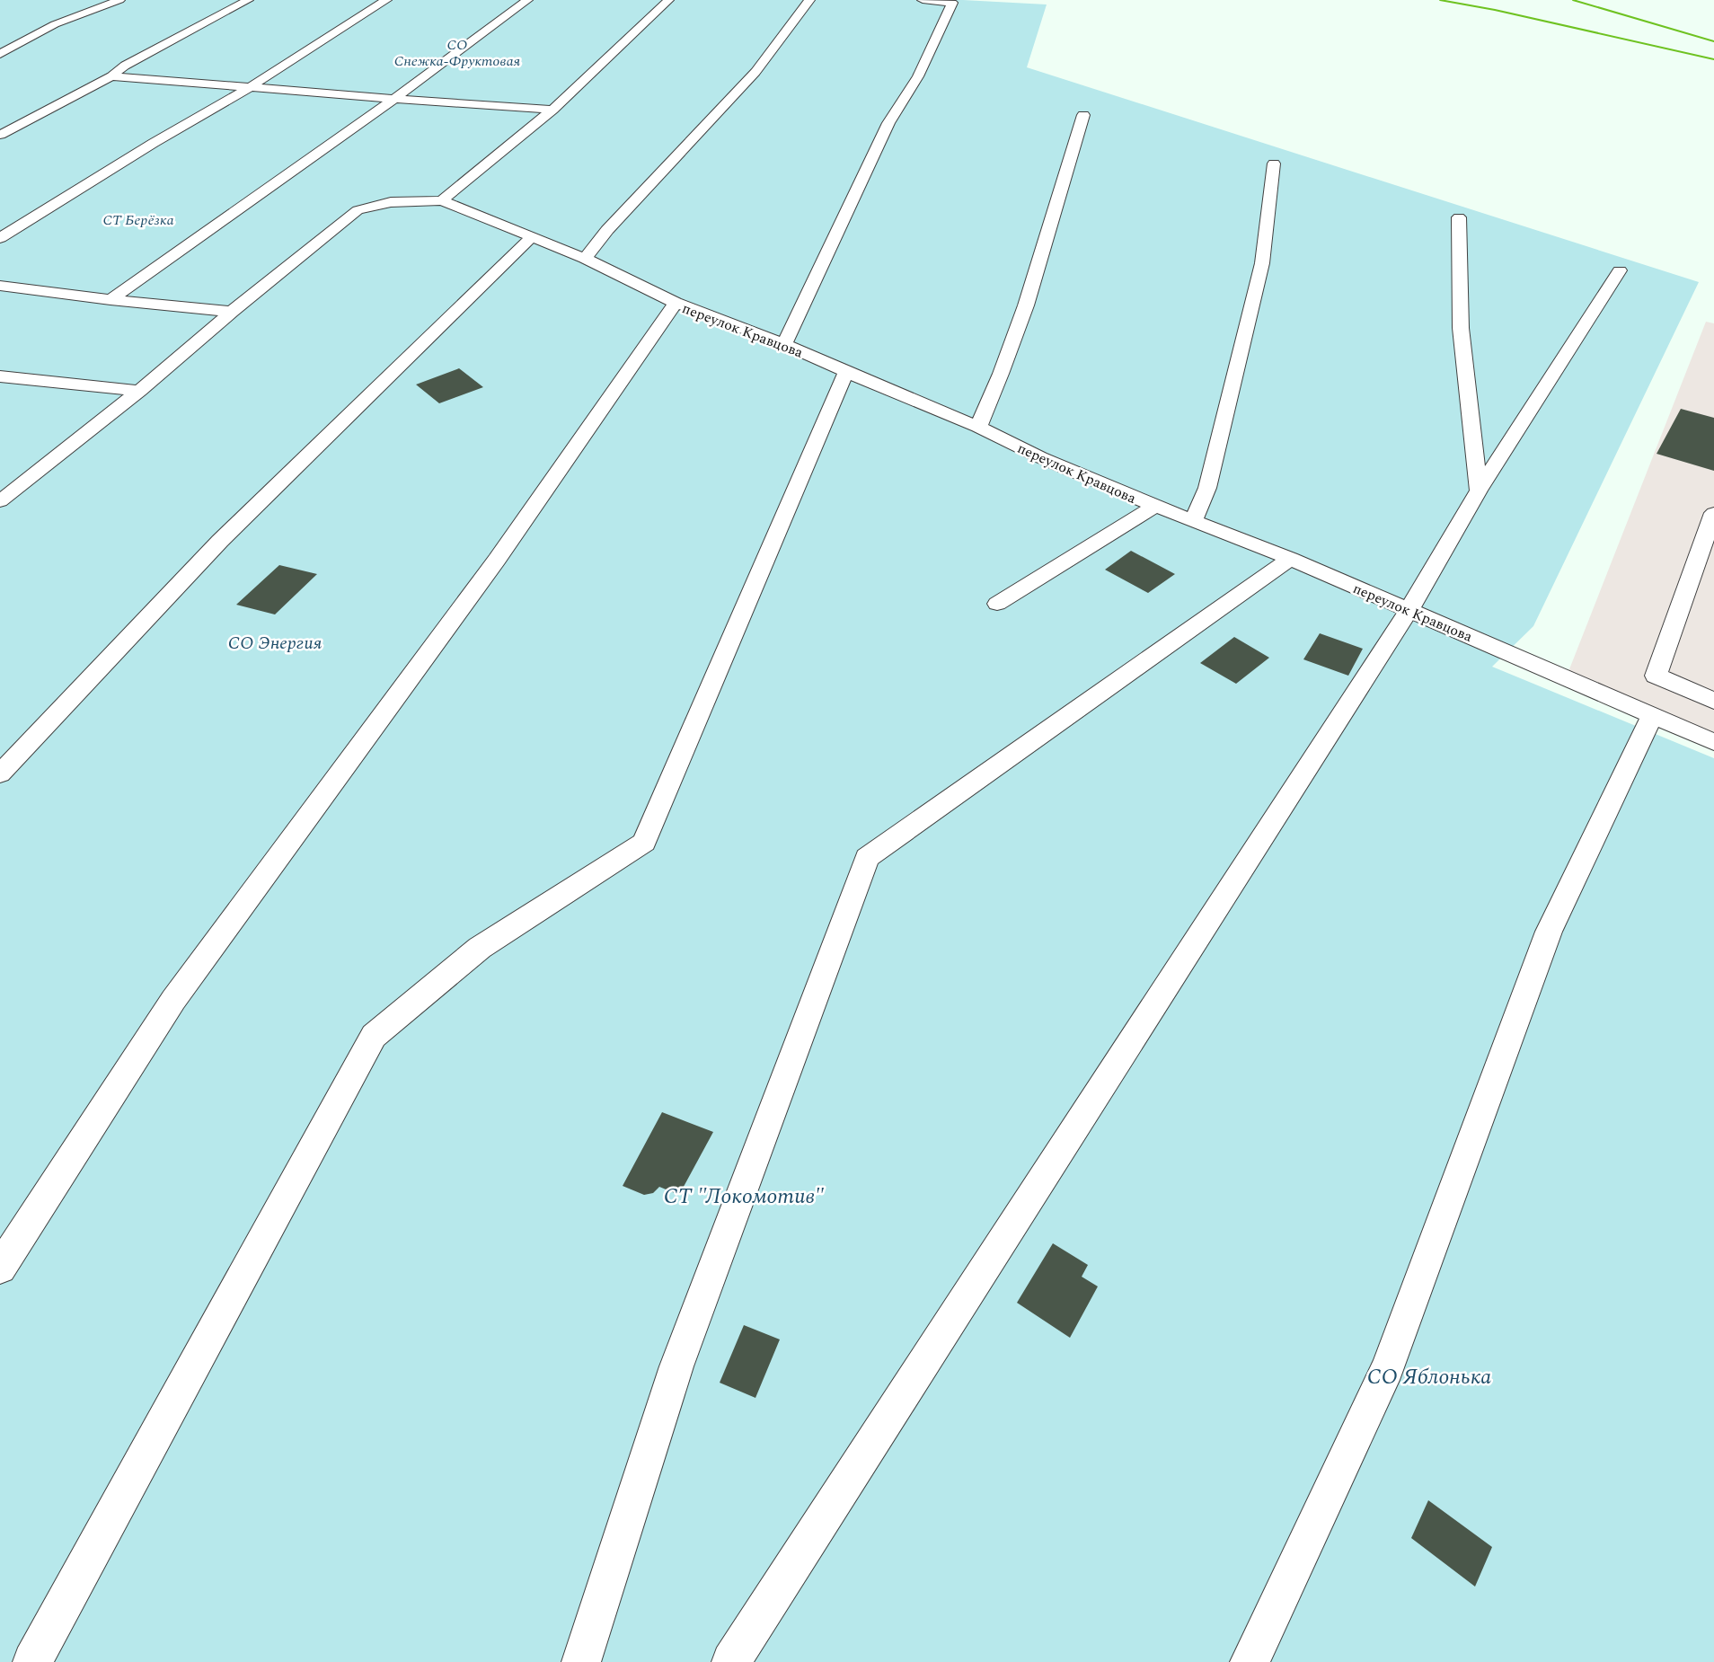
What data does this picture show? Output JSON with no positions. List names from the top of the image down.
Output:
{
  "streets": {
    "street": ["переулок Кравцова"]
  },
  "parks": [
    "СО Снежка-Фруктовая",
    "СТ Берёзка",
    "СО Энергия",
    "СТ \"Локомотив\"",
    "СО Яблонька"
  ]
}
